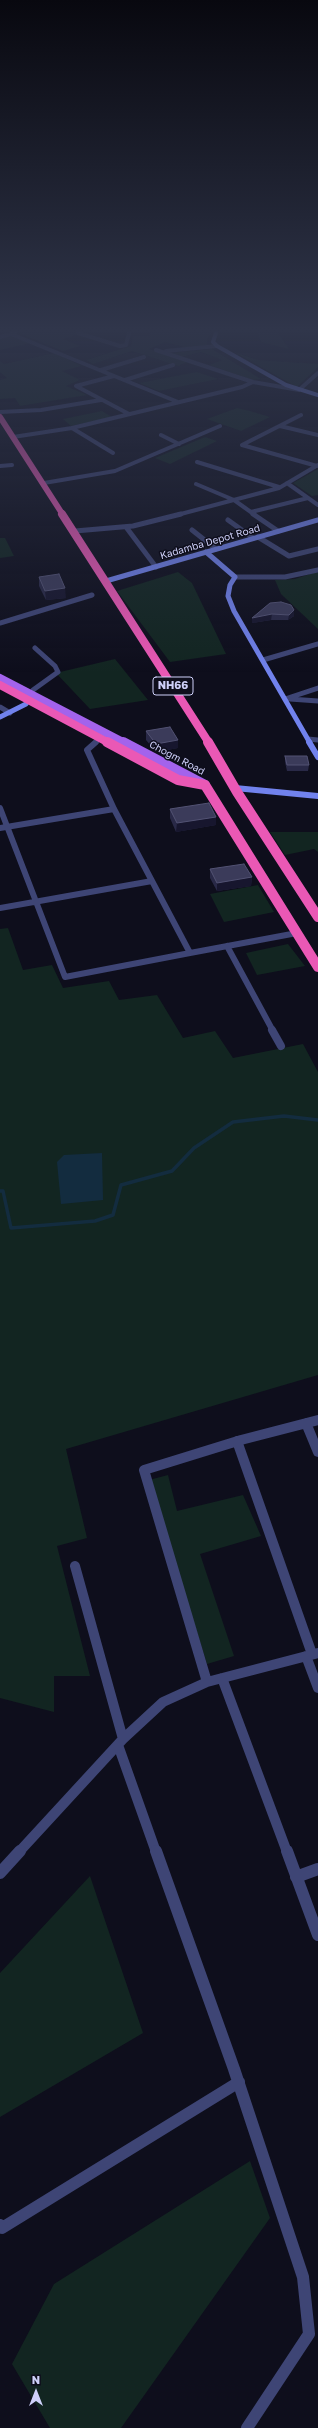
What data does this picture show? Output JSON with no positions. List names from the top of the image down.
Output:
{
  "streets": {
    "highway": ["NH66", "Chogm Road"],
    "street": ["Kadamba Depot Road"]
  },
  "crossings": [
    ["Kadamba Depot Road", "NH66"]
  ],
  "north": "top"
}
